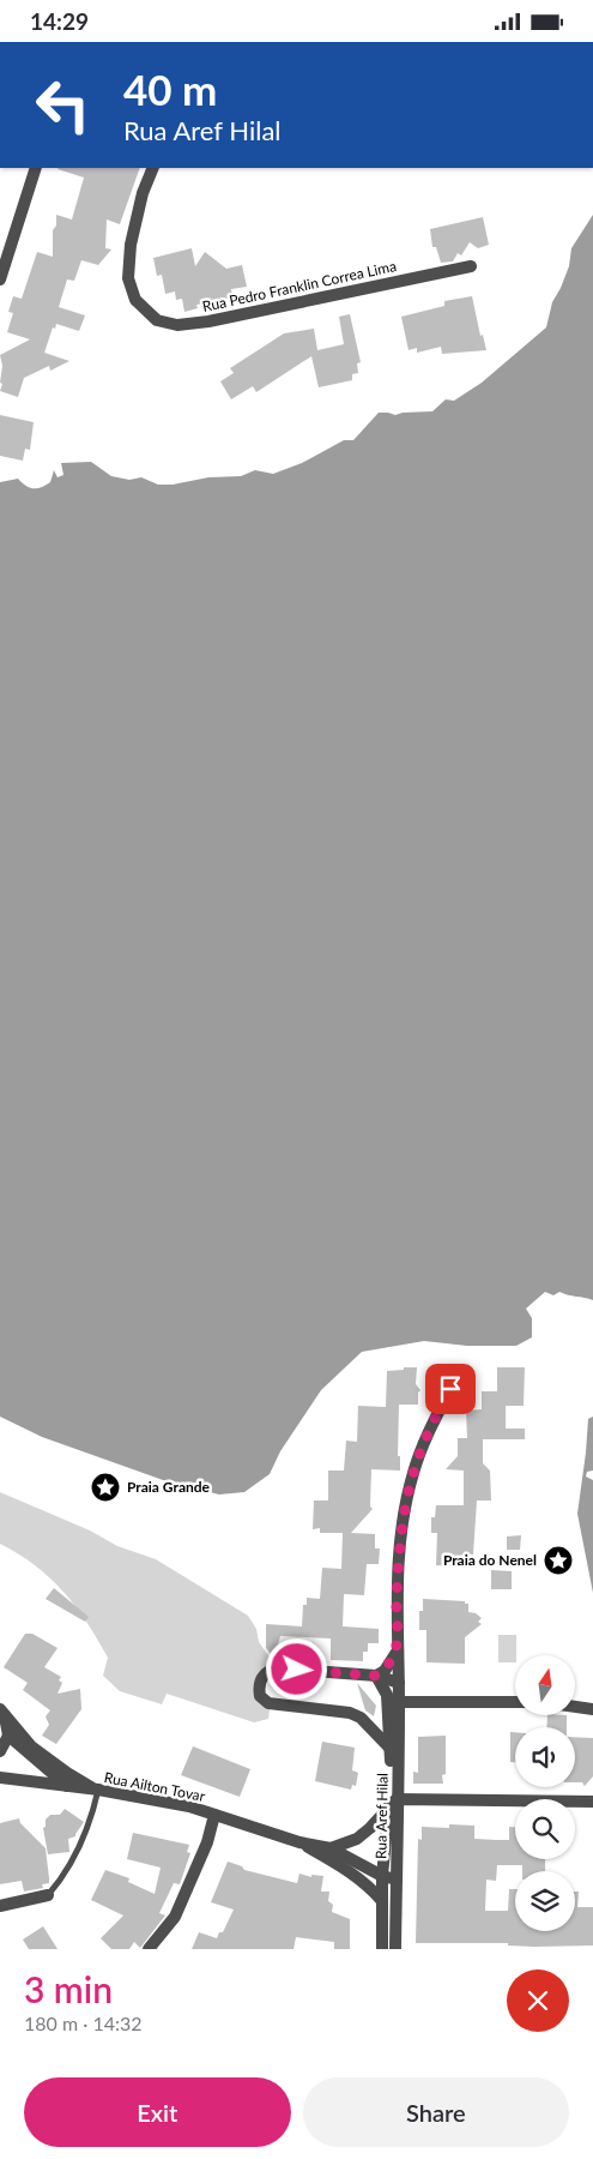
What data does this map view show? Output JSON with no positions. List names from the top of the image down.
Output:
{
  "streets": {
    "street": ["Rua Pedro Franklin Correa Lima", "Rua Ailton Tovar", "Rua Aref Hilal"]
  },
  "crossings": [
    ["Rua Ailton Tovar", "Rua Aref Hilal"]
  ],
  "places": {
    "place": ["Praia Grande", "Praia do Nenel"]
  },
  "north": "top",
  "page": {
    "status": "14:29",
    "turn": ["40 m", "Rua Aref Hilal"],
    "heading": ["3 min", "180 m · 14:32"],
    "buttons": ["Exit", "Share"]
  }
}
